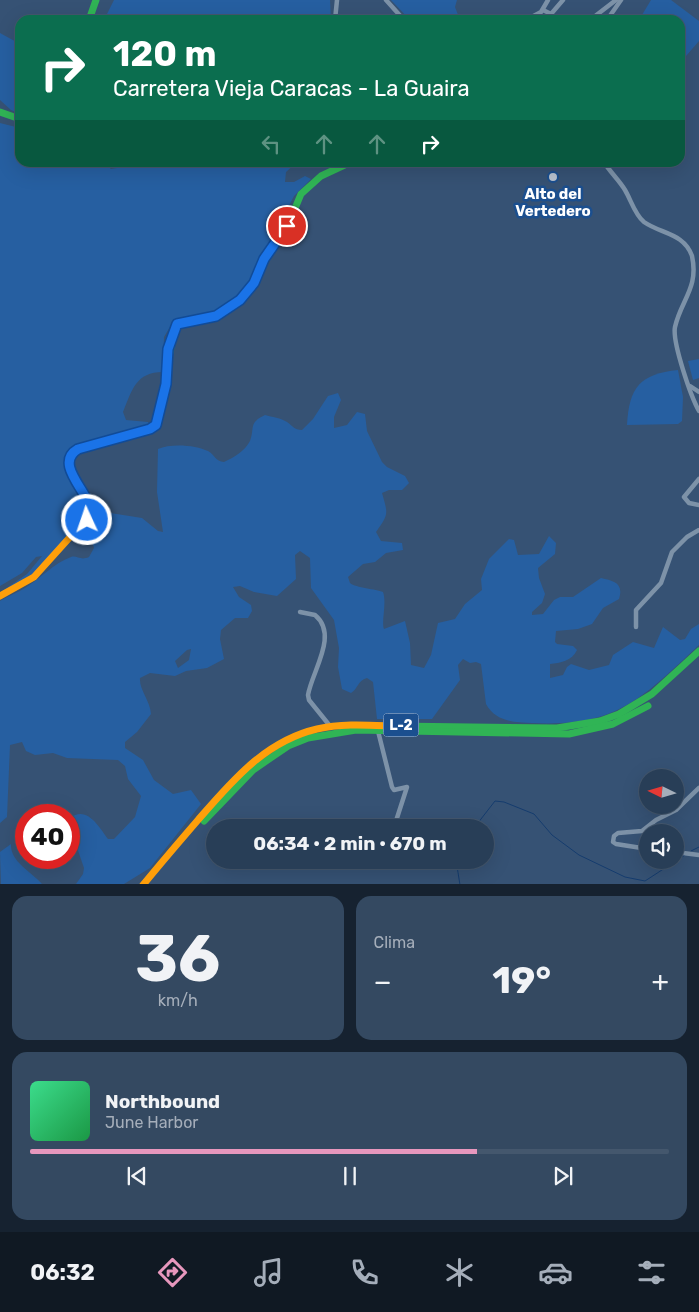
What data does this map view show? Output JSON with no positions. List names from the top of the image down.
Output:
{
  "streets": {
    "main road": ["L-2"]
  },
  "places": ["Alto del Vertedero"],
  "north": "left",
  "page": {
    "turn": ["120 m", "Carretera Vieja Caracas - La Guaira"],
    "limit": "40",
    "trip": "06:34 · 2 min · 670 m",
    "tile": [
      ["36", "km/h"],
      "Clima"
    ],
    "heat": ["−", "19°", "+"],
    "song": ["Northbound", "June Harbor"],
    "tabs": "06:32"
  }
}
